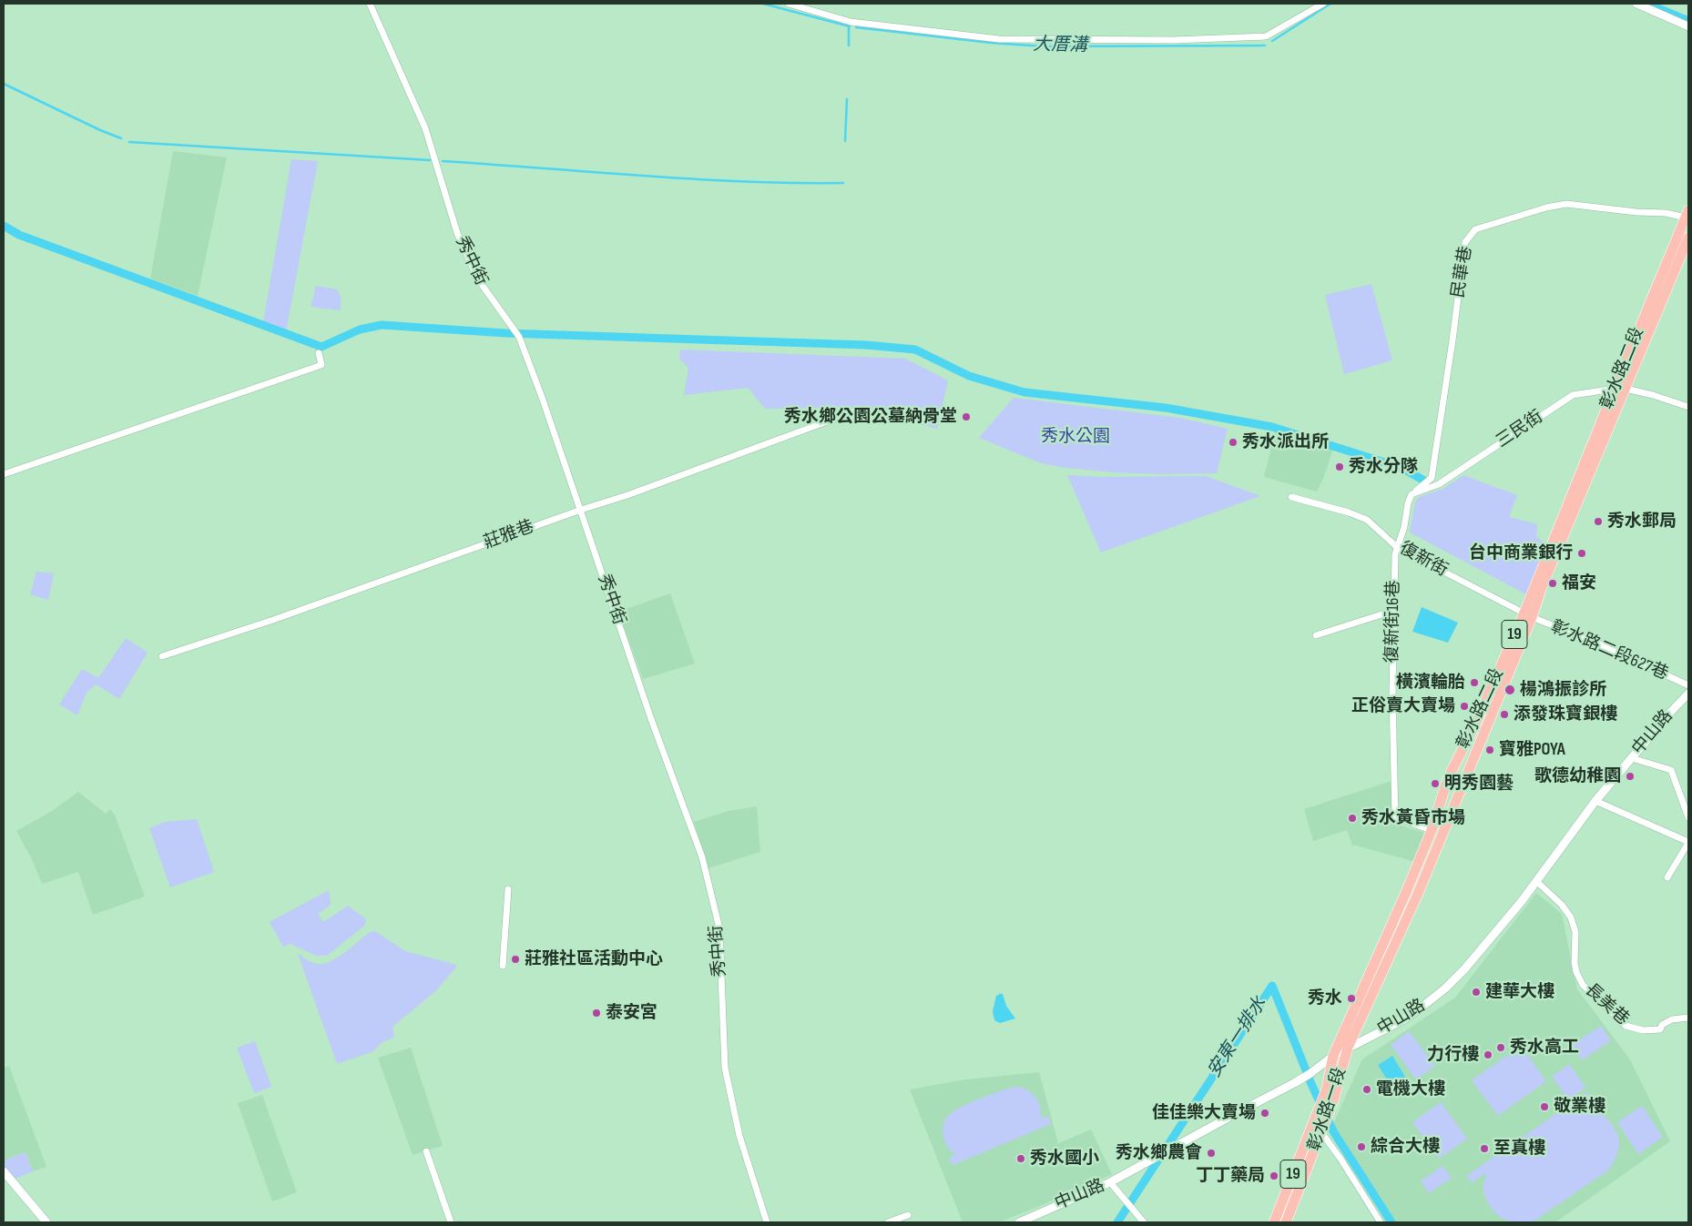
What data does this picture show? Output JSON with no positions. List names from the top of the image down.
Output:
{
  "streets": {
    "main road": ["彰水路二段", "19", "彰水路一段"],
    "street": [
      "秀中街",
      "民華巷",
      "三民街",
      "莊雅巷",
      "復新街",
      "復新街16巷",
      "彰水路二段627巷",
      "中山路",
      "長美巷"
    ]
  },
  "crossings": [
    ["秀中街", "莊雅巷"],
    ["民華巷", "彰水路二段"],
    ["民華巷", "三民街"],
    ["彰水路二段", "三民街"],
    ["彰水路二段", "復新街"],
    ["彰水路二段", "復新街16巷"],
    ["彰水路二段", "彰水路二段627巷"],
    ["彰水路二段", "中山路"],
    ["彰水路二段", "彰水路一段"],
    ["復新街", "復新街16巷"],
    ["復新街", "彰水路二段627巷"],
    ["中山路", "長美巷"],
    ["中山路", "彰水路一段"]
  ],
  "water": ["大厝溝", "安東一排水"],
  "parks": ["秀水公園"],
  "places": [
    "秀水鄉公園公墓納骨堂",
    "秀水派出所",
    "秀水分隊",
    "秀水郵局",
    "台中商業銀行",
    "福安",
    "橫濱輪胎",
    "楊鴻振診所",
    "正俗賣大賣場",
    "添發珠寶銀樓",
    "寶雅POYA",
    "歌德幼稚園",
    "明秀園藝",
    "秀水黃昏市場",
    "莊雅社區活動中心",
    "建華大樓",
    "秀水",
    "泰安宮",
    "秀水高工",
    "力行樓",
    "電機大樓",
    "敬業樓",
    "佳佳樂大賣場",
    "綜合大樓",
    "至真樓",
    "秀水鄉農會",
    "秀水國小",
    "丁丁藥局"
  ]
}
